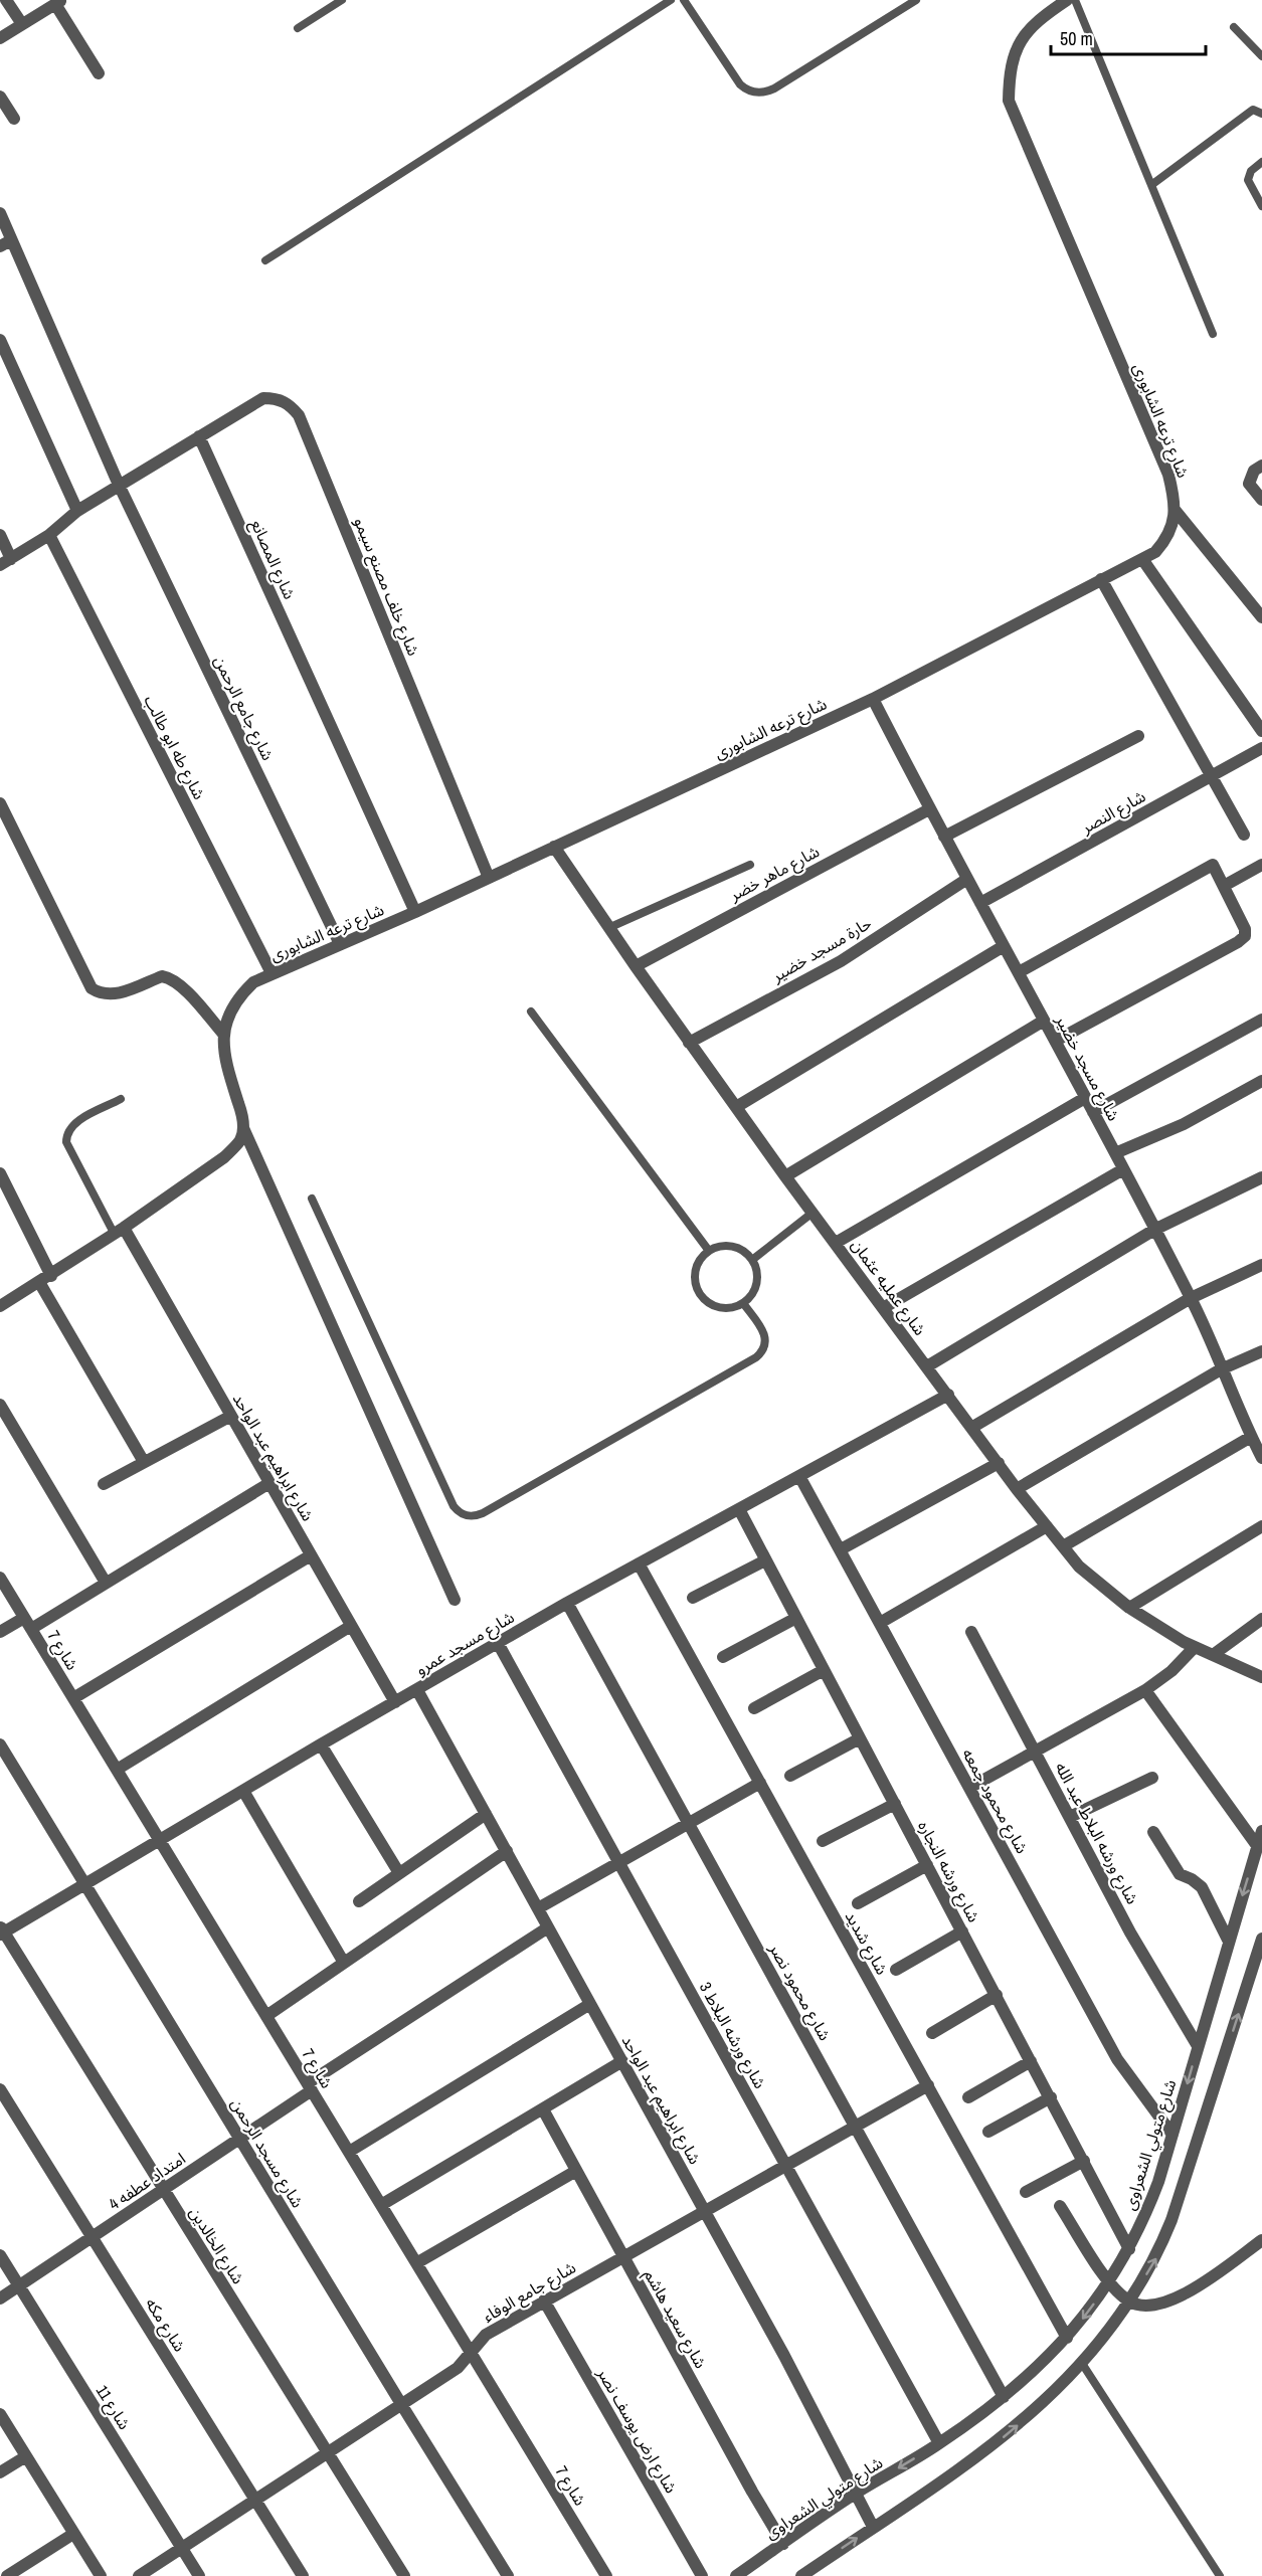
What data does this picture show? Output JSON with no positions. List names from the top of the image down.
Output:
{
  "streets": {
    "street": [
      "شارع ترعه الشابورى",
      "شارع المصانع",
      "شارع خلف مصنع سيمو",
      "شارع جامع الرحمن",
      "شارع طه ابو طالب",
      "شارع النصر",
      "شارع ماهر خضر",
      "حارة مسجد خضير",
      "شارع مسجد خضير",
      "شارع عمليه عثمان",
      "شارع ابراهيم عبد الواحد",
      "شارع مسجد عمرو",
      "شارع 7",
      "شارع محمود جمعه",
      "شارع ورشه البلاط عبد الله",
      "شارع ورشه النجاره",
      "شارع شديد",
      "شارع محمود نصر",
      "شارع ورشه البلاط 3",
      "شارع متولي الشعراوى",
      "شارع مسجد الرحمن",
      "امتداد عطفه 4",
      "شارع الخالدين",
      "شارع جامع الوفاء",
      "شارع سعيد هاشم",
      "شارع مكه",
      "شارع 11",
      "شارع ارض يوسف نصر"
    ]
  },
  "crossings": [
    ["شارع ترعه الشابورى", "شارع المصانع"],
    ["شارع ترعه الشابورى", "شارع خلف مصنع سيمو"],
    ["شارع ترعه الشابورى", "شارع جامع الرحمن"],
    ["شارع ترعه الشابورى", "شارع طه ابو طالب"],
    ["شارع ترعه الشابورى", "شارع مسجد خضير"],
    ["شارع ترعه الشابورى", "شارع عمليه عثمان"],
    ["شارع المصانع", "شارع خلف مصنع سيمو"],
    ["شارع النصر", "شارع مسجد خضير"],
    ["شارع ماهر خضر", "شارع مسجد خضير"],
    ["شارع ماهر خضر", "شارع عمليه عثمان"],
    ["حارة مسجد خضير", "شارع مسجد خضير"],
    ["حارة مسجد خضير", "شارع عمليه عثمان"],
    ["شارع عمليه عثمان", "شارع مسجد عمرو"],
    ["شارع ابراهيم عبد الواحد", "شارع مسجد عمرو"],
    ["شارع ابراهيم عبد الواحد", "شارع متولي الشعراوى"],
    ["شارع ابراهيم عبد الواحد", "امتداد عطفه 4"],
    ["شارع ابراهيم عبد الواحد", "شارع جامع الوفاء"],
    ["شارع مسجد عمرو", "شارع 7"],
    ["شارع مسجد عمرو", "شارع محمود جمعه"],
    ["شارع مسجد عمرو", "شارع ورشه النجاره"],
    ["شارع مسجد عمرو", "شارع شديد"],
    ["شارع مسجد عمرو", "شارع محمود نصر"],
    ["شارع مسجد عمرو", "شارع ورشه البلاط 3"],
    ["شارع مسجد عمرو", "شارع مسجد الرحمن"],
    ["شارع مسجد عمرو", "شارع الخالدين"],
    ["شارع 7", "امتداد عطفه 4"],
    ["شارع 7", "شارع جامع الوفاء"],
    ["شارع محمود جمعه", "شارع متولي الشعراوى"],
    ["شارع ورشه البلاط عبد الله", "شارع متولي الشعراوى"],
    ["شارع ورشه النجاره", "شارع متولي الشعراوى"],
    ["شارع شديد", "شارع متولي الشعراوى"],
    ["شارع شديد", "شارع جامع الوفاء"],
    ["شارع محمود نصر", "شارع متولي الشعراوى"],
    ["شارع محمود نصر", "شارع جامع الوفاء"],
    ["شارع ورشه البلاط 3", "شارع متولي الشعراوى"],
    ["شارع ورشه البلاط 3", "شارع جامع الوفاء"],
    ["شارع متولي الشعراوى", "شارع سعيد هاشم"],
    ["شارع مسجد الرحمن", "امتداد عطفه 4"],
    ["شارع مسجد الرحمن", "شارع جامع الوفاء"],
    ["امتداد عطفه 4", "شارع الخالدين"],
    ["امتداد عطفه 4", "شارع مكه"],
    ["امتداد عطفه 4", "شارع 11"],
    ["شارع الخالدين", "شارع جامع الوفاء"],
    ["شارع جامع الوفاء", "شارع سعيد هاشم"],
    ["شارع جامع الوفاء", "شارع مكه"],
    ["شارع جامع الوفاء", "شارع 11"],
    ["شارع جامع الوفاء", "شارع ارض يوسف نصر"]
  ],
  "scale_bar": "50 m"
}
